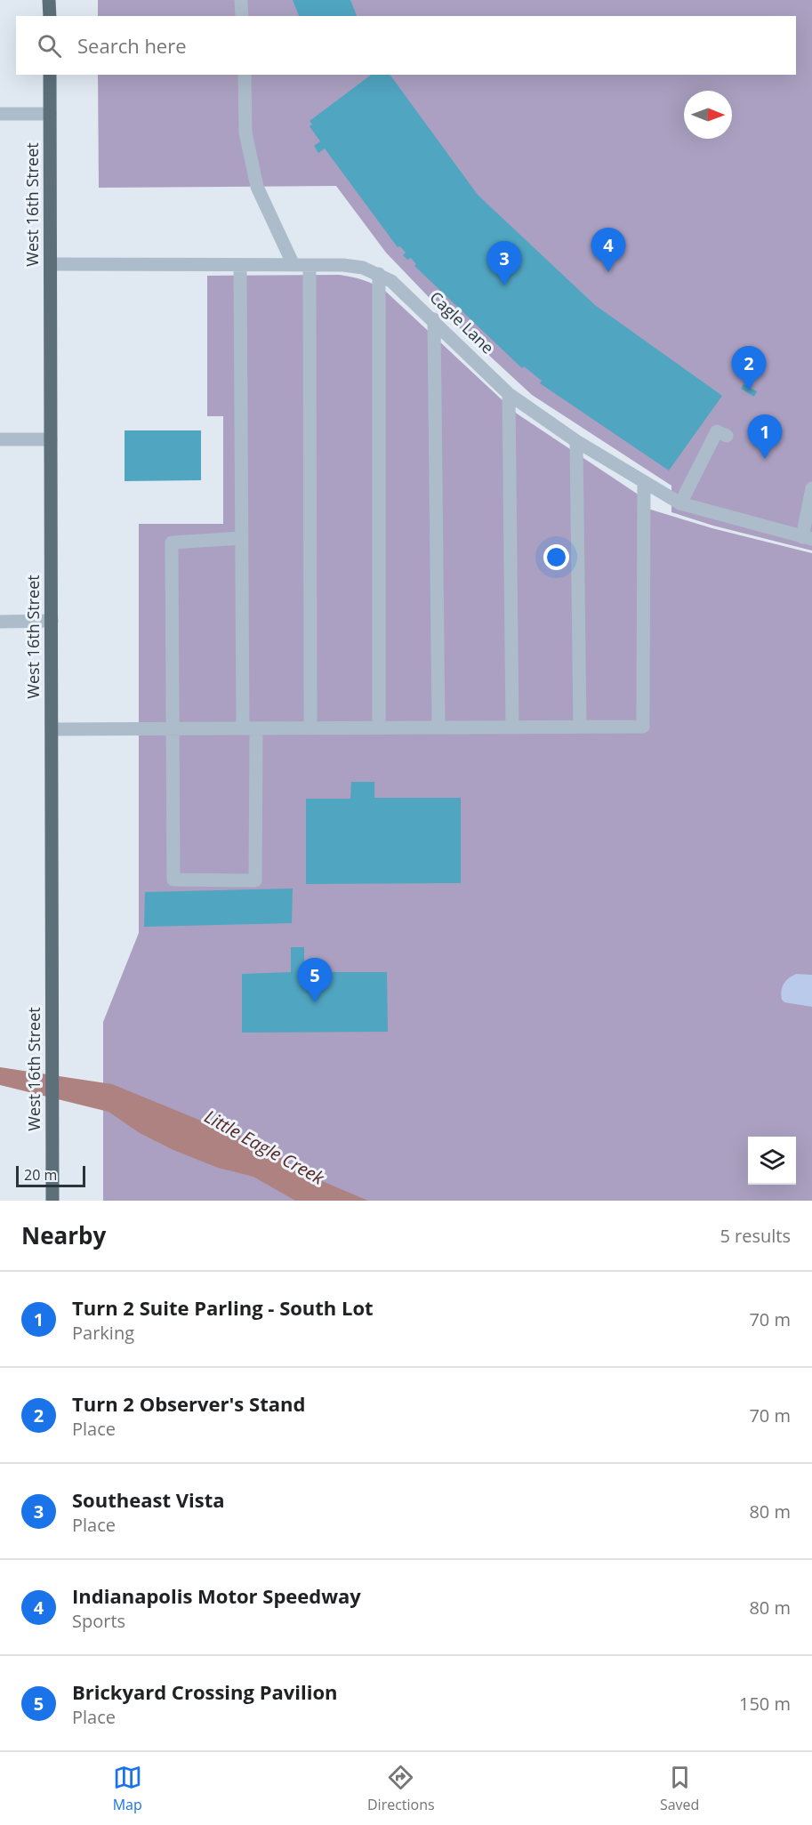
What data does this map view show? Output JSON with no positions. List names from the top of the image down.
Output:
{
  "streets": {
    "main road": ["West 16th Street"],
    "lane": ["Cagle Lane"]
  },
  "crossings": [
    ["West 16th Street", "Cagle Lane"]
  ],
  "water": ["Little Eagle Creek"],
  "scale_bar": "20 m",
  "north": "right",
  "page": {
    "search": "Search here",
    "pins": [
      "4",
      "3",
      "2",
      "1",
      "5"
    ],
    "scale": "20 m",
    "heading": ["Nearby", "5 results"],
    "list": [
      {
        "mark": "1",
        "name": "Turn 2 Suite Parling - South Lot",
        "note": "Parking",
        "value": "70 m"
      },
      {
        "mark": "2",
        "name": "Turn 2 Observer's Stand",
        "note": "Place",
        "value": "70 m"
      },
      {
        "mark": "3",
        "name": "Southeast Vista",
        "note": "Place",
        "value": "80 m"
      },
      {
        "mark": "4",
        "name": "Indianapolis Motor Speedway",
        "note": "Sports",
        "value": "80 m"
      },
      {
        "mark": "5",
        "name": "Brickyard Crossing Pavilion",
        "note": "Place",
        "value": "150 m"
      }
    ],
    "nav": ["Map", "Directions", "Saved"]
  }
}
